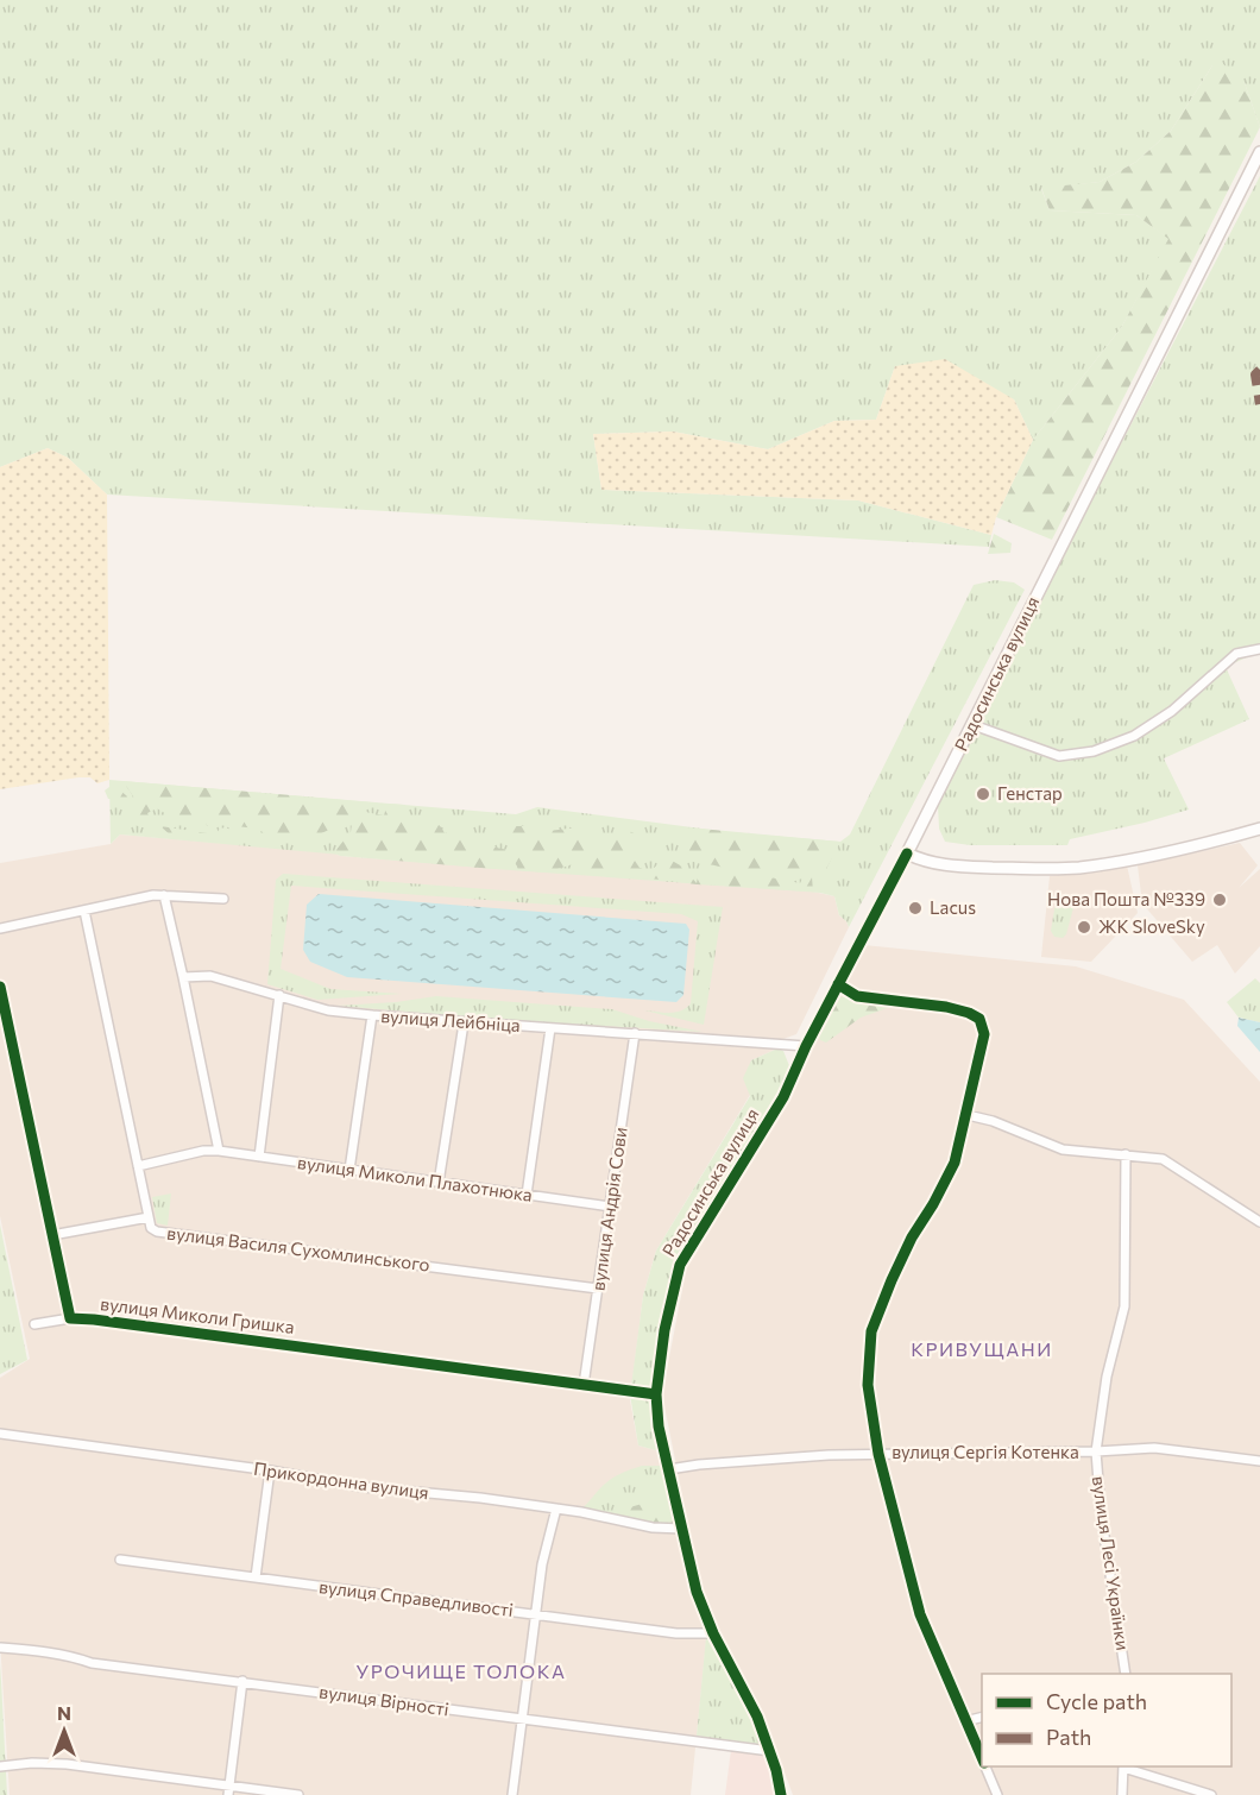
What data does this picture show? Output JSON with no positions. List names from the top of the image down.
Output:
{
  "streets": {
    "main road": ["Радосинська вулиця"],
    "street": [
      "вулиця Лейбніца",
      "вулиця Миколи Плахотнюка",
      "вулиця Андрія Сови",
      "вулиця Василя Сухомлинського",
      "вулиця Миколи Гришка",
      "вулиця Сергія Котенка",
      "Прикордонна вулиця",
      "вулиця Лесі Українки",
      "вулиця Справедливості",
      "вулиця Вірності"
    ]
  },
  "crossings": [
    ["Радосинська вулиця", "вулиця Лейбніца"],
    ["Радосинська вулиця", "вулиця Миколи Гришка"],
    ["Радосинська вулиця", "вулиця Сергія Котенка"],
    ["Радосинська вулиця", "Прикордонна вулиця"],
    ["Радосинська вулиця", "вулиця Справедливості"],
    ["Радосинська вулиця", "вулиця Вірності"],
    ["вулиця Лейбніца", "вулиця Андрія Сови"],
    ["вулиця Миколи Плахотнюка", "вулиця Андрія Сови"],
    ["вулиця Миколи Плахотнюка", "вулиця Василя Сухомлинського"],
    ["вулиця Андрія Сови", "вулиця Василя Сухомлинського"],
    ["вулиця Андрія Сови", "вулиця Миколи Гришка"],
    ["вулиця Сергія Котенка", "вулиця Лесі Українки"]
  ],
  "districts": ["КРИВУЩАНИ", "УРОЧИЩЕ ТОЛОКА"],
  "places": [
    "Генстар",
    "Нова Пошта №339",
    "Lacus",
    "ЖК SloveSky"
  ],
  "legend": ["Cycle path", "Path"],
  "north": "top"
}
